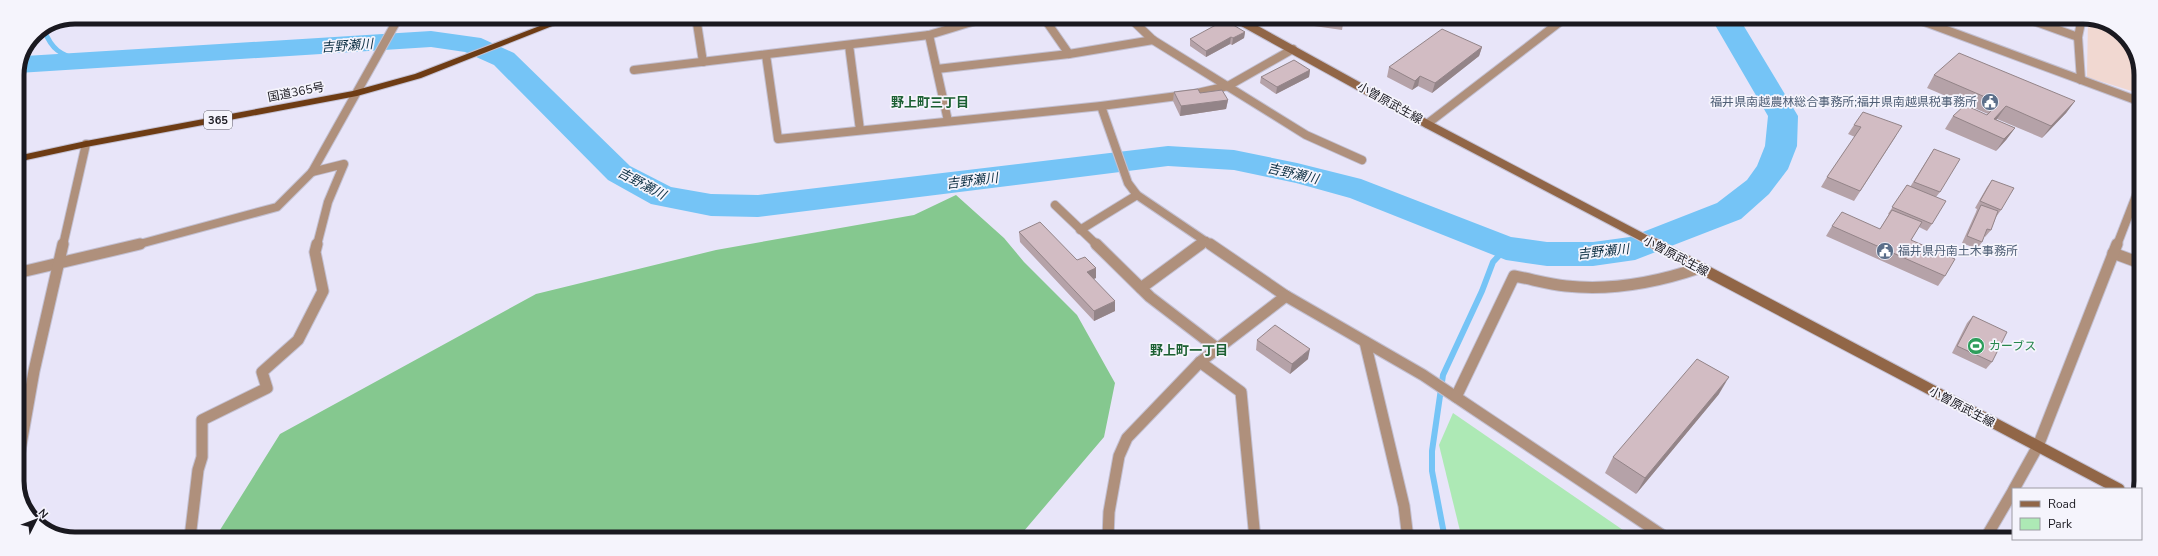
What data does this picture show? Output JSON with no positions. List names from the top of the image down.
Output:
{
  "streets": {
    "highway": ["国道365号", "365"],
    "main road": ["小曽原武生線"]
  },
  "districts": ["野上町三丁目", "野上町一丁目"],
  "water": ["吉野瀬川"],
  "places": {
    "public building": ["福井県南越農林総合事務所;福井県南越県税事務所", "福井県丹南土木事務所"],
    "sports": ["カーブス"]
  },
  "legend": ["Road", "Park"],
  "north": "top right"
}
